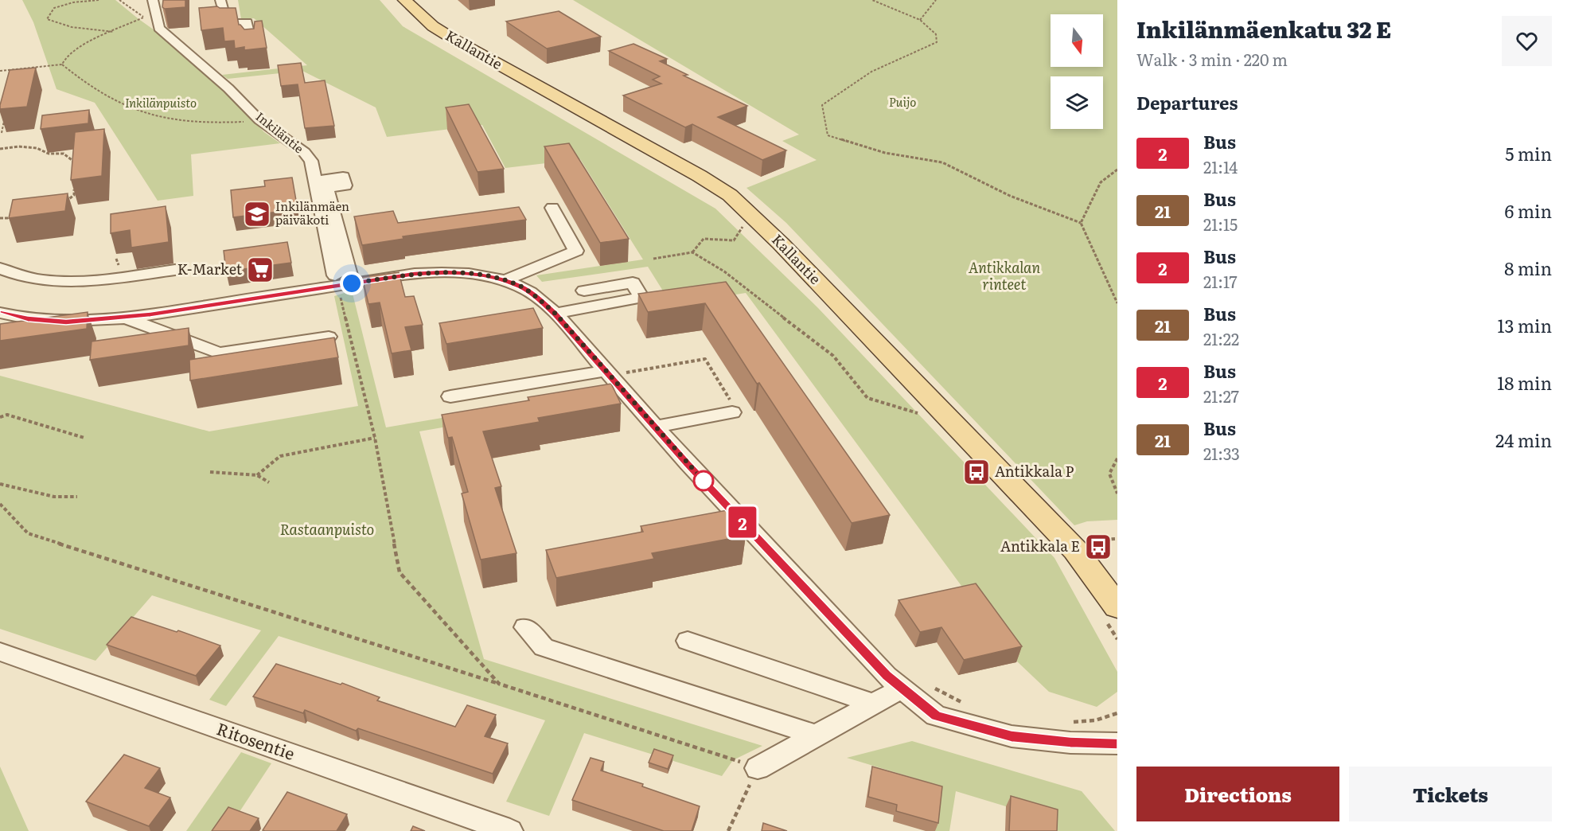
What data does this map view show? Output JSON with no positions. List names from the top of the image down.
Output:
{
  "streets": {
    "main road": ["Kallantie"],
    "street": ["Inkiläntie", "Ritosentie"]
  },
  "parks": [
    "Puijo",
    "Inkilänpuisto",
    "Antikkalan rinteet",
    "Rastaanpuisto"
  ],
  "places": {
    "school or university": ["Inkilänmäen päiväkoti"],
    "supermarket": ["K-Market"],
    "bus stop": ["Antikkala P", "Antikkala E"]
  },
  "lines": ["bus line 2"],
  "north": "bottom",
  "page": {
    "on_map": "2",
    "heading": [
      ["Inkilänmäenkatu 32 E", "Walk · 3 min · 220 m"],
      "Departures"
    ],
    "list": [
      {
        "mark": "2",
        "name": "Bus",
        "note": "21:14",
        "value": "5 min"
      },
      {
        "mark": "21",
        "name": "Bus",
        "note": "21:15",
        "value": "6 min"
      },
      {
        "mark": "2",
        "name": "Bus",
        "note": "21:17",
        "value": "8 min"
      },
      {
        "mark": "21",
        "name": "Bus",
        "note": "21:22",
        "value": "13 min"
      },
      {
        "mark": "2",
        "name": "Bus",
        "note": "21:27",
        "value": "18 min"
      },
      {
        "mark": "21",
        "name": "Bus",
        "note": "21:33",
        "value": "24 min"
      }
    ],
    "buttons": ["Directions", "Tickets"]
  }
}
